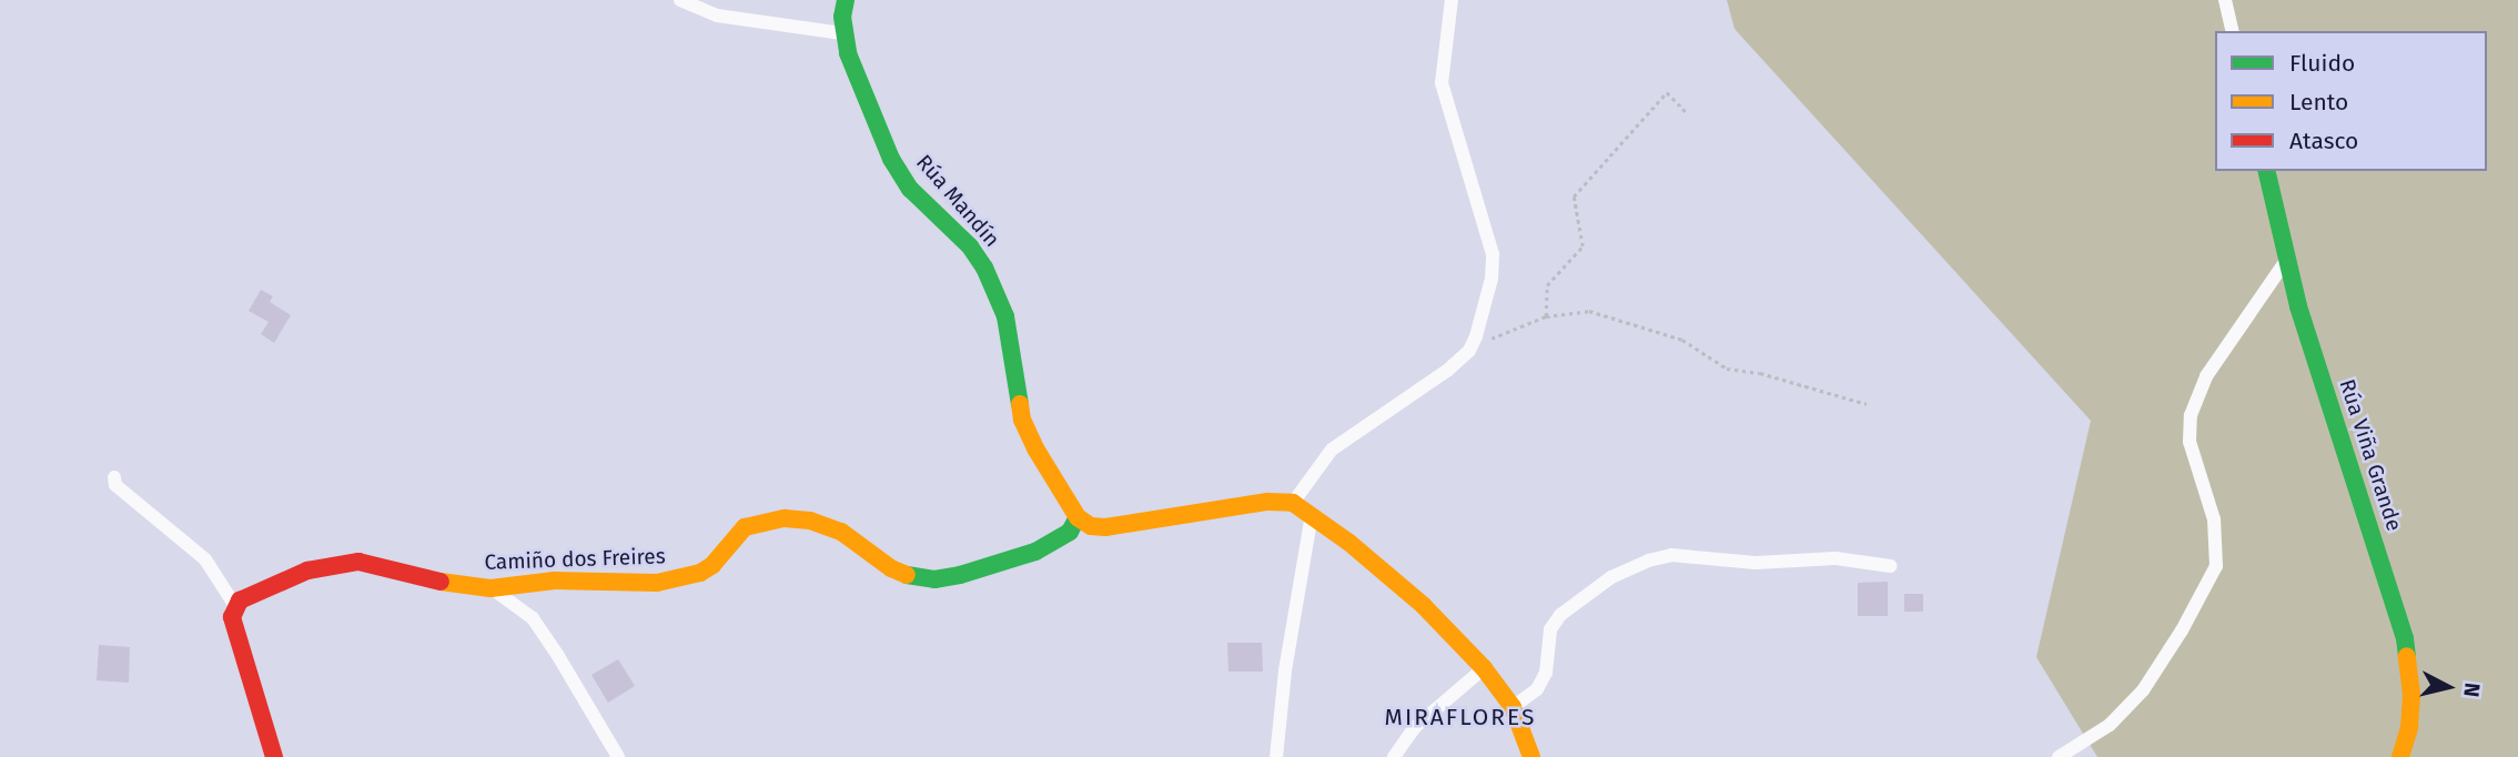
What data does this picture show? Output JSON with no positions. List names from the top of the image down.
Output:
{
  "streets": {
    "street": ["Rúa Mandín", "Rúa Viña Grande", "Camiño dos Freires"]
  },
  "crossings": [
    ["Rúa Mandín", "Camiño dos Freires"]
  ],
  "districts": ["MIRAFLORES"],
  "legend": ["Fluido", "Lento", "Atasco"],
  "north": "right"
}
